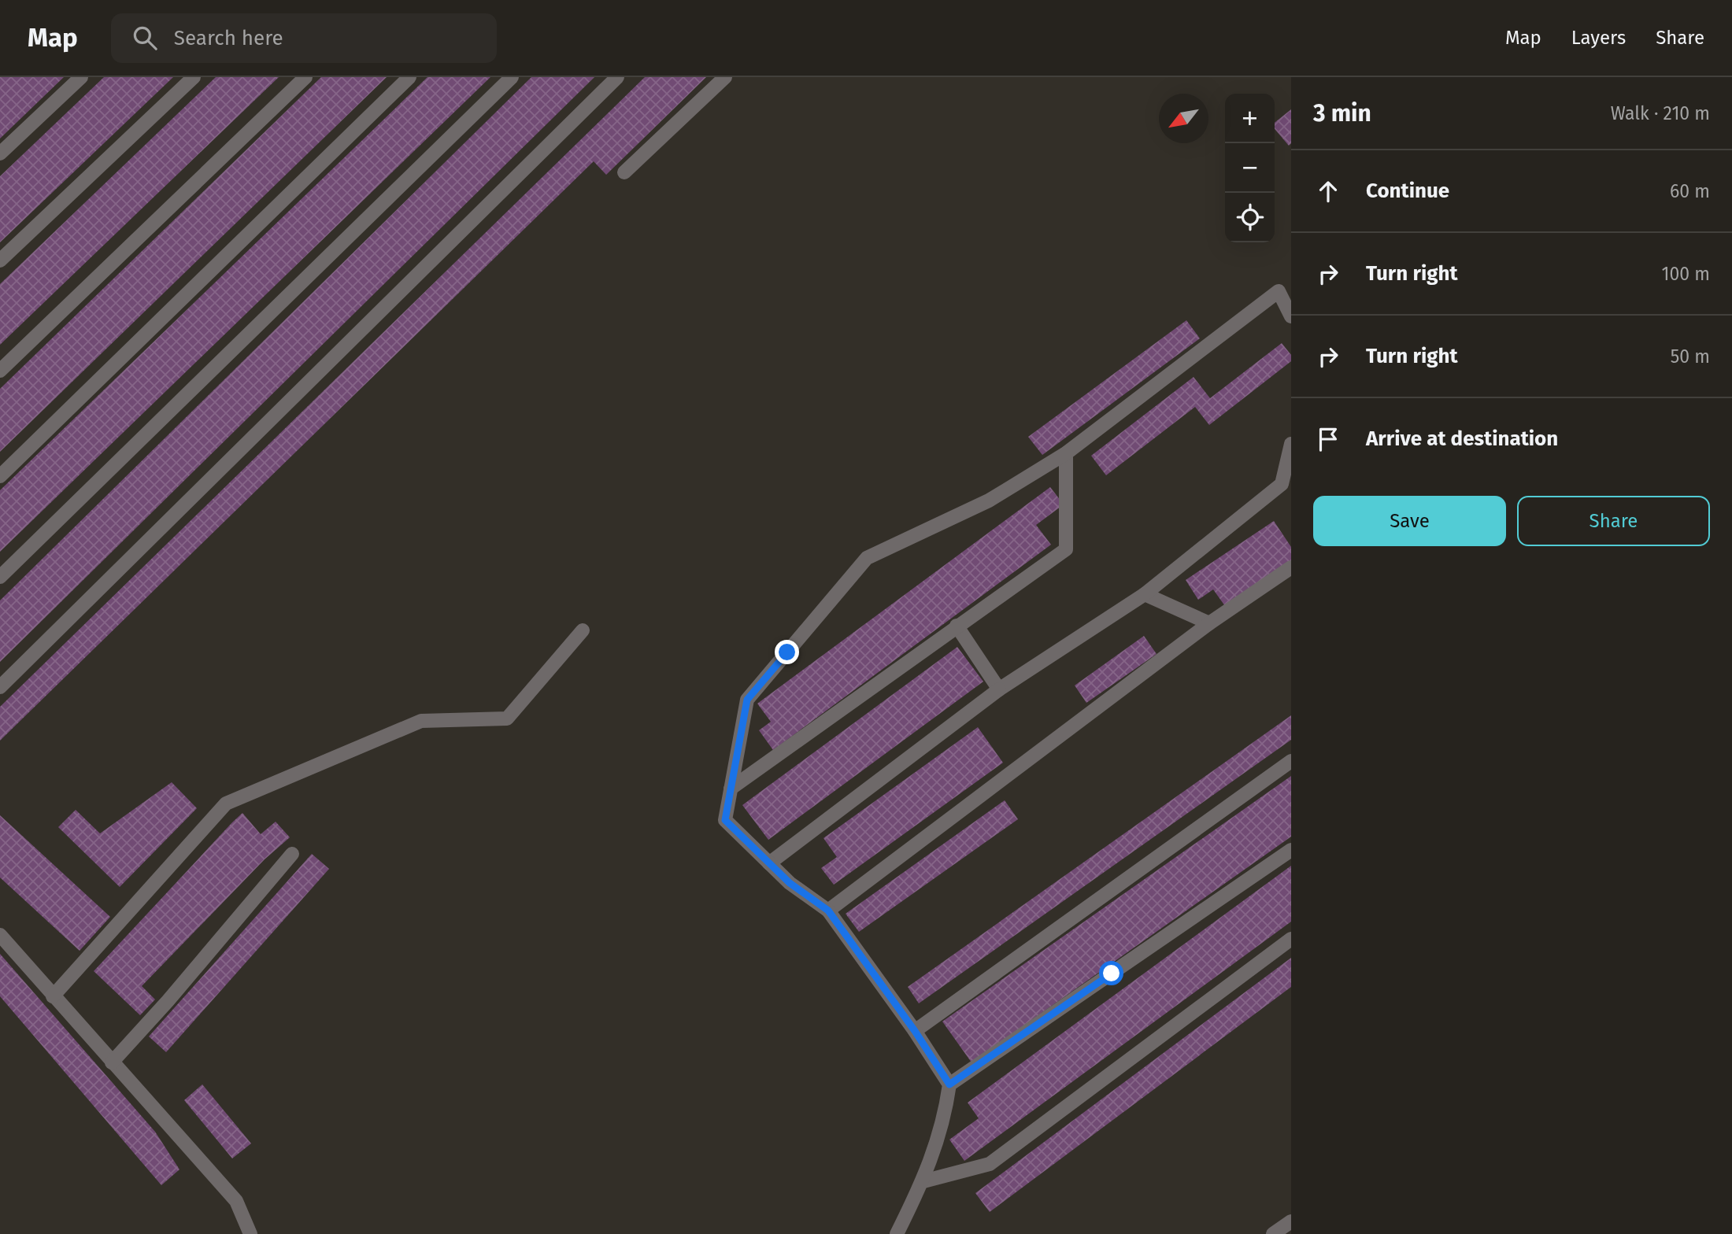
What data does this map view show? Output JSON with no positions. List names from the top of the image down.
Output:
{
  "north": "bottom left",
  "page": {
    "header": "Map",
    "search": "Search here",
    "nav": ["Map", "Layers", "Share"],
    "heading": ["3 min", "Walk · 210 m"],
    "map_buttons": ["+", "−"],
    "list": [
      ["Continue", "60 m"],
      ["Turn right", "100 m"],
      ["Turn right", "50 m"],
      "Arrive at destination"
    ],
    "buttons": ["Save", "Share"]
  }
}
